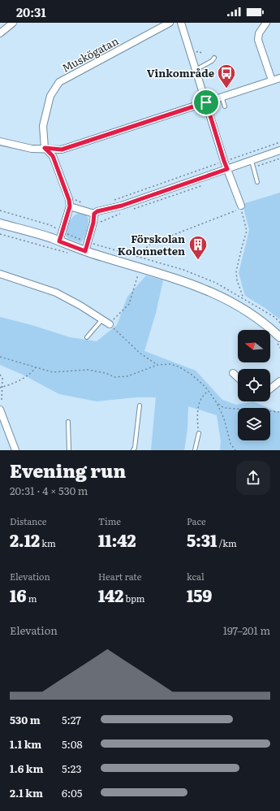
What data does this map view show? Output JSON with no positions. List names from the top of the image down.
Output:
{
  "streets": {
    "street": ["Muskögatan"]
  },
  "places": {
    "bus stop": ["Vinkområde"],
    "building": ["Förskolan Kolonnetten"]
  },
  "north": "left",
  "page": {
    "status": "20:31",
    "heading": ["Evening run", "20:31 · 4 × 530 m"],
    "stats": [
      ["Distance", "2.12 km"],
      ["Time", "11:42"],
      ["Pace", "5:31 /km"],
      ["Elevation", "16 m"],
      ["Heart rate", "142 bpm"],
      ["kcal", "159"]
    ],
    "chart": ["Elevation", "197–201 m"],
    "list": [
      {
        "name": "530 m",
        "note": "5:27"
      },
      {
        "name": "1.1 km",
        "note": "5:08"
      },
      {
        "name": "1.6 km",
        "note": "5:23"
      },
      {
        "name": "2.1 km",
        "note": "6:05"
      }
    ]
  }
}
